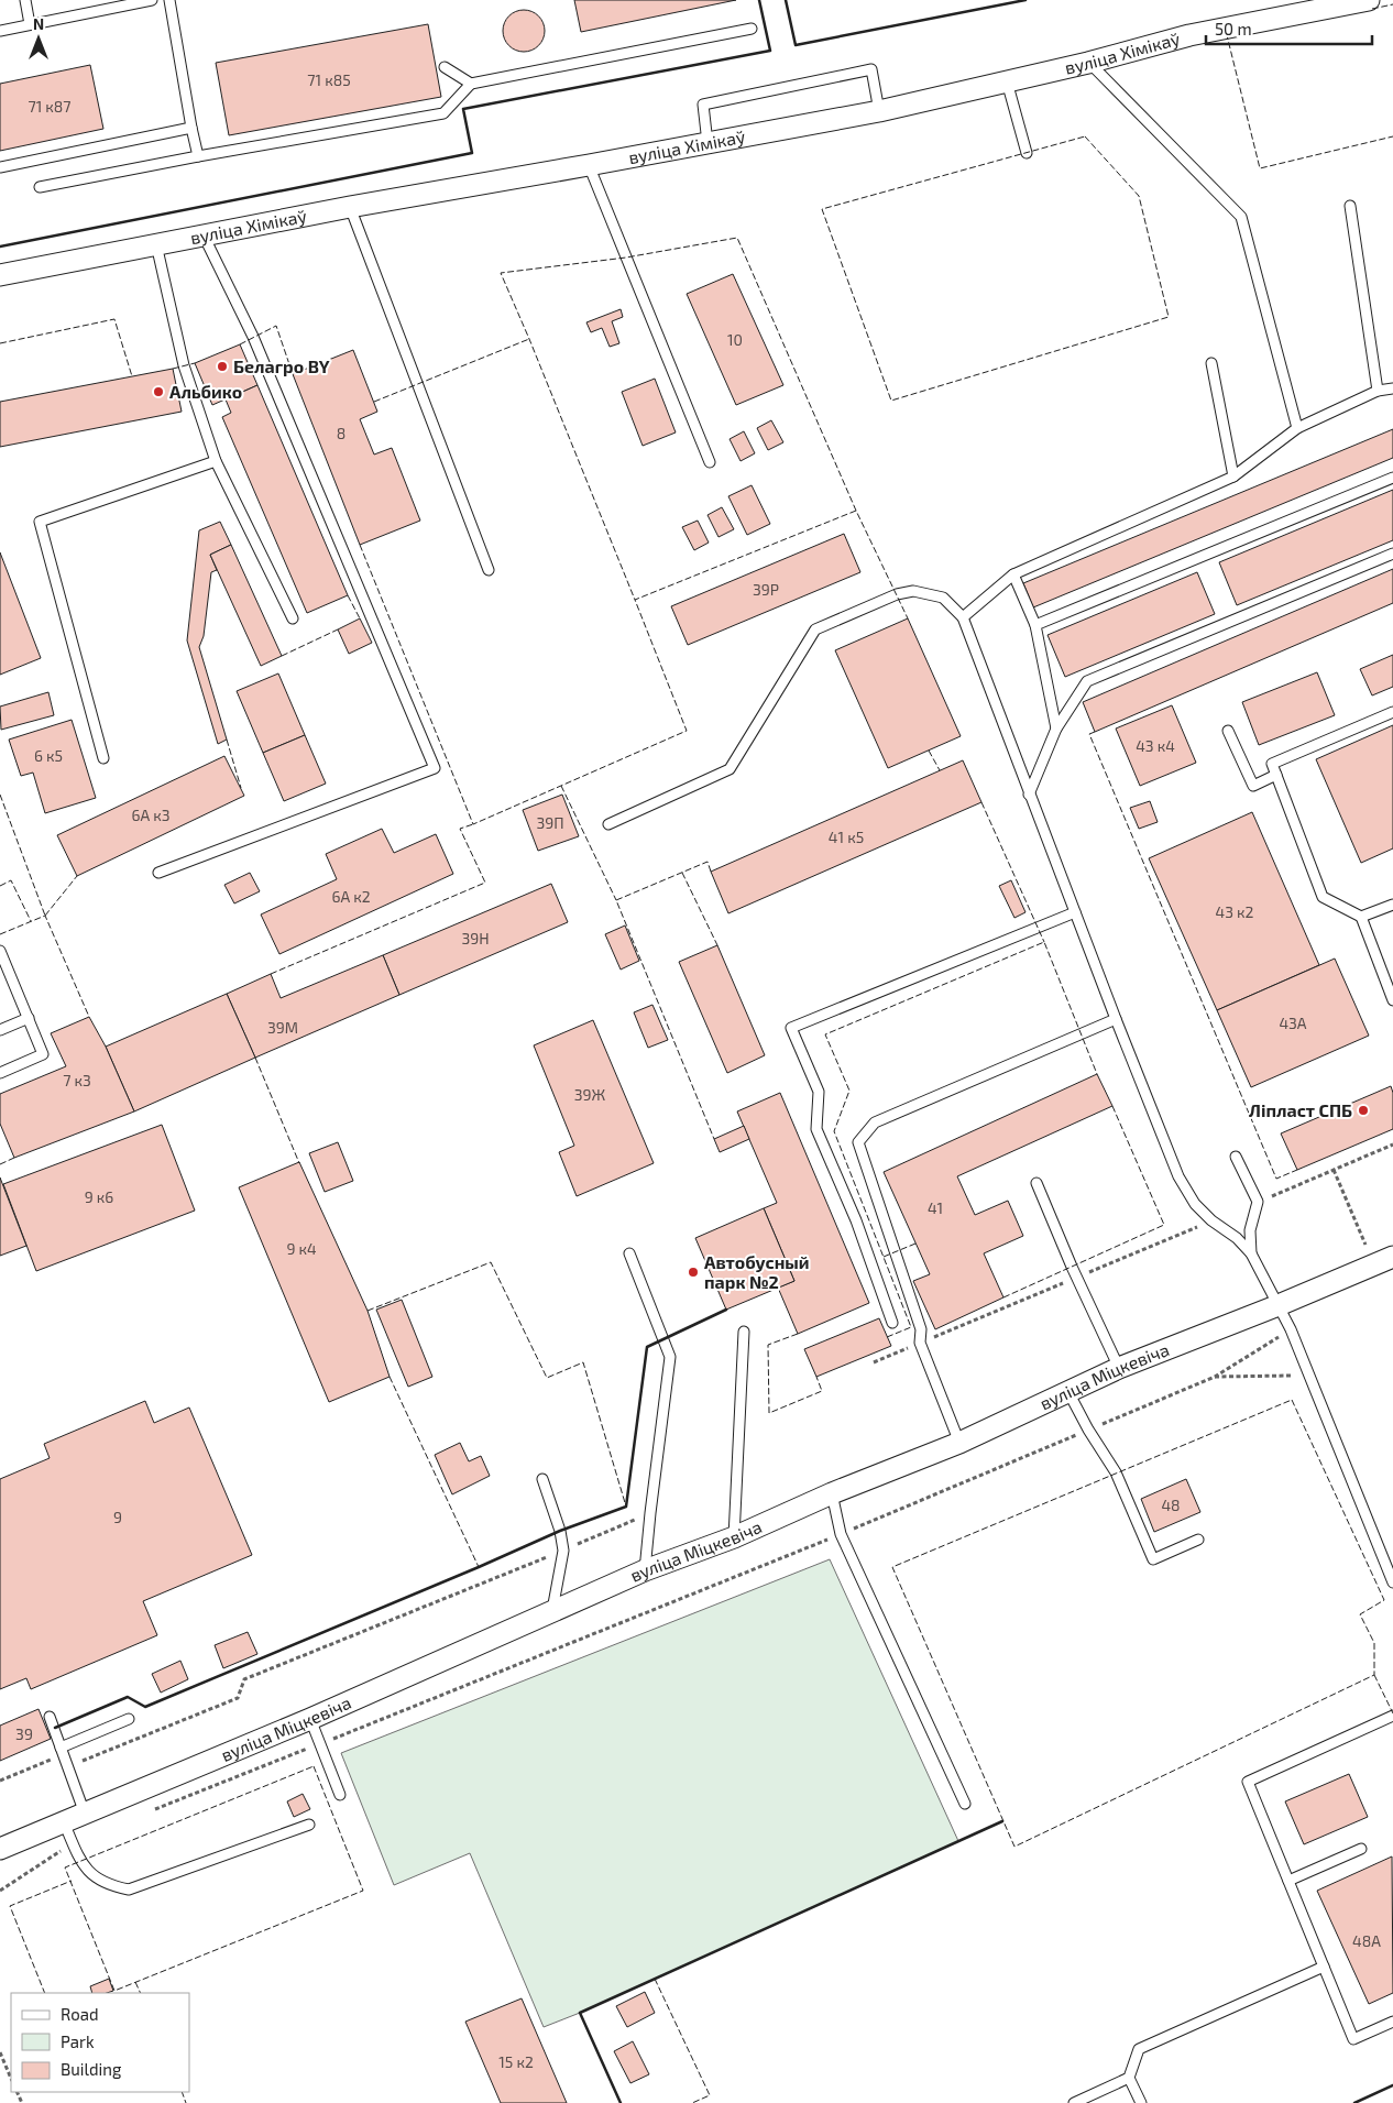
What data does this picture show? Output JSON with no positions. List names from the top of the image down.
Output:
{
  "streets": {
    "street": ["вуліца Хімікаў", "вуліца Міцкевіча"]
  },
  "places": [
    "Белагро BY",
    "Альбико",
    "Ліпласт СПБ",
    "Автобусный парк №2"
  ],
  "house_numbers": [
    "71 к85",
    "71 к87",
    "10",
    "8",
    "39Р",
    "43 к4",
    "6 к5",
    "6А к3",
    "39П",
    "41 к5",
    "6А к2",
    "43 к2",
    "39Н",
    "43А",
    "39М",
    "7 к3",
    "39Ж",
    "9 к6",
    "41",
    "9 к4",
    "48",
    "9",
    "39",
    "48А",
    "15 к2"
  ],
  "legend": ["Road", "Park", "Building"],
  "scale_bar": "50 m",
  "north": "top"
}
